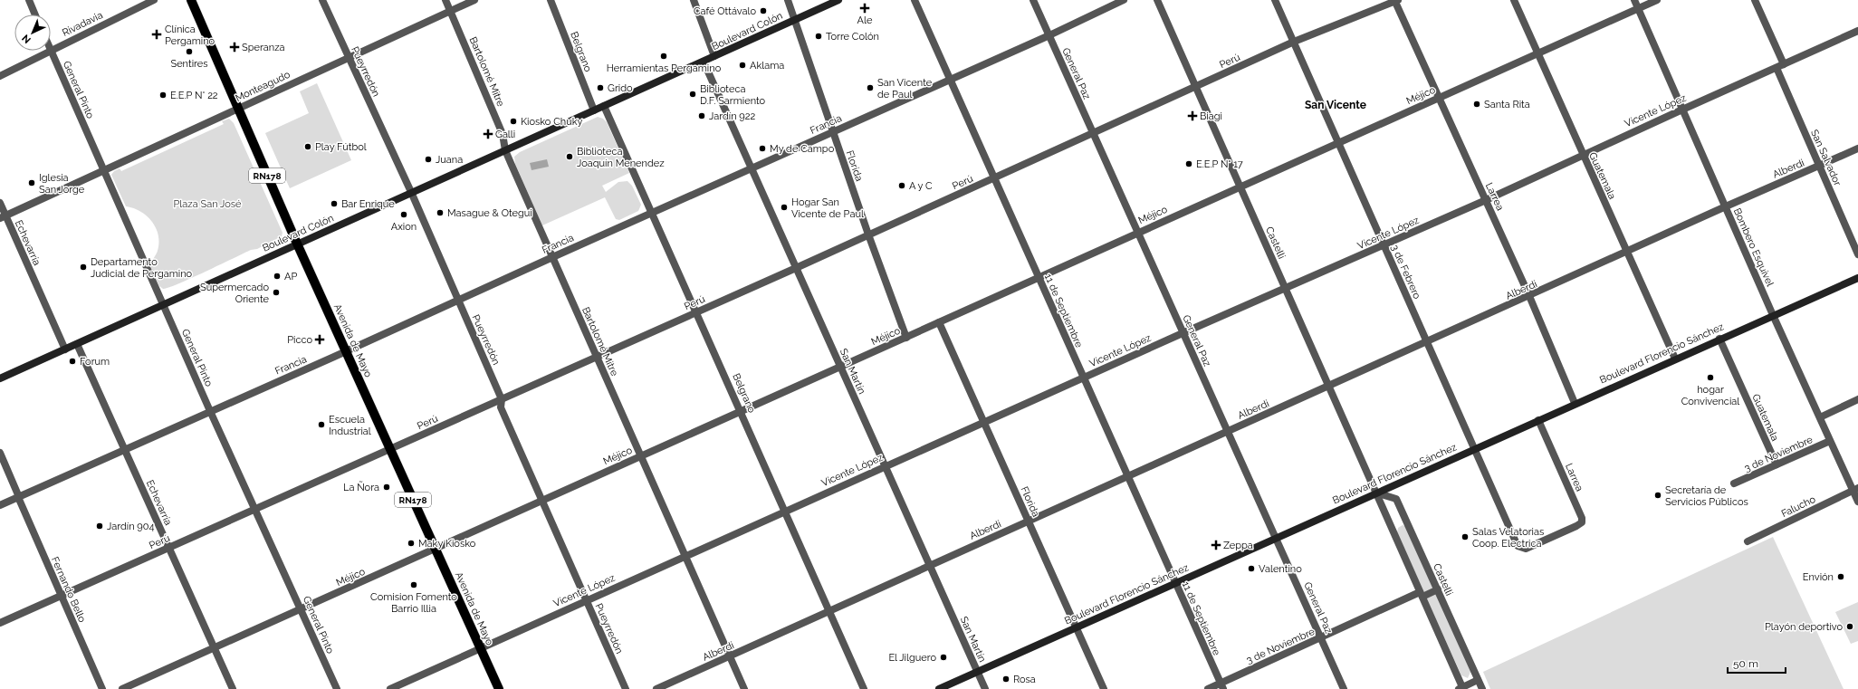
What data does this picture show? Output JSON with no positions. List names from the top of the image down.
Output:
{
  "streets": {
    "main road": [
      "Boulevard Colón",
      "RN178",
      "Avenida de Mayo",
      "Boulevard Florencio Sánchez"
    ],
    "street": [
      "Rivadavia",
      "Belgrano",
      "Perú",
      "Pueyrredón",
      "Bartolomé Mitre",
      "General Paz",
      "Monteagudo",
      "General Pinto",
      "Méjico",
      "Vicente López",
      "Francia",
      "San Salvador",
      "Florida",
      "Alberdi",
      "Guatemala",
      "Larrea",
      "Echevarría",
      "Castelli",
      "Bombero Esquivel",
      "3 de Febrero",
      "11 de Septiembre",
      "San Martín",
      "3 de Noviembre",
      "Falucho",
      "Fernando Bello"
    ]
  },
  "crossings": [
    ["Rivadavia", "General Pinto"],
    ["Boulevard Colón", "Belgrano"],
    ["Boulevard Colón", "Pueyrredón"],
    ["Boulevard Colón", "Bartolomé Mitre"],
    ["Boulevard Colón", "General Pinto"],
    ["Boulevard Colón", "Florida"],
    ["Boulevard Colón", "Echevarría"],
    ["Boulevard Colón", "Avenida de Mayo"],
    ["Boulevard Colón", "San Martín"],
    ["Belgrano", "Perú"],
    ["Belgrano", "Méjico"],
    ["Belgrano", "Vicente López"],
    ["Belgrano", "Francia"],
    ["Belgrano", "Alberdi"],
    ["Perú", "Pueyrredón"],
    ["Perú", "Bartolomé Mitre"],
    ["Perú", "General Paz"],
    ["Perú", "General Pinto"],
    ["Perú", "Florida"],
    ["Perú", "Larrea"],
    ["Perú", "Echevarría"],
    ["Perú", "Castelli"],
    ["Perú", "3 de Febrero"],
    ["Perú", "11 de Septiembre"],
    ["Perú", "Avenida de Mayo"],
    ["Perú", "San Martín"],
    ["Perú", "Fernando Bello"],
    ["Pueyrredón", "Monteagudo"],
    ["Pueyrredón", "Méjico"],
    ["Pueyrredón", "Vicente López"],
    ["Pueyrredón", "Francia"],
    ["Bartolomé Mitre", "Monteagudo"],
    ["Bartolomé Mitre", "Méjico"],
    ["Bartolomé Mitre", "Vicente López"],
    ["Bartolomé Mitre", "Francia"],
    ["Bartolomé Mitre", "Alberdi"],
    ["General Paz", "Méjico"],
    ["General Paz", "Vicente López"],
    ["General Paz", "Francia"],
    ["General Paz", "Alberdi"],
    ["General Paz", "Boulevard Florencio Sánchez"],
    ["General Paz", "3 de Noviembre"],
    ["Monteagudo", "General Pinto"],
    ["Monteagudo", "Echevarría"],
    ["Monteagudo", "Avenida de Mayo"],
    ["General Pinto", "Méjico"],
    ["General Pinto", "Francia"],
    ["Méjico", "Florida"],
    ["Méjico", "Guatemala"],
    ["Méjico", "Larrea"],
    ["Méjico", "Echevarría"],
    ["Méjico", "Castelli"],
    ["Méjico", "Bombero Esquivel"],
    ["Méjico", "3 de Febrero"],
    ["Méjico", "11 de Septiembre"],
    ["Méjico", "Avenida de Mayo"],
    ["Méjico", "San Martín"],
    ["Vicente López", "San Salvador"],
    ["Vicente López", "Florida"],
    ["Vicente López", "Guatemala"],
    ["Vicente López", "Larrea"],
    ["Vicente López", "Castelli"],
    ["Vicente López", "Bombero Esquivel"],
    ["Vicente López", "3 de Febrero"],
    ["Vicente López", "11 de Septiembre"],
    ["Vicente López", "Avenida de Mayo"],
    ["Vicente López", "San Martín"],
    ["Francia", "Florida"],
    ["Francia", "Echevarría"],
    ["Francia", "11 de Septiembre"],
    ["Francia", "Avenida de Mayo"],
    ["Francia", "San Martín"],
    ["Francia", "Fernando Bello"],
    ["San Salvador", "Alberdi"],
    ["Florida", "Alberdi"],
    ["Florida", "Boulevard Florencio Sánchez"],
    ["Alberdi", "Guatemala"],
    ["Alberdi", "Larrea"],
    ["Alberdi", "Castelli"],
    ["Alberdi", "Bombero Esquivel"],
    ["Alberdi", "3 de Febrero"],
    ["Alberdi", "11 de Septiembre"],
    ["Alberdi", "San Martín"],
    ["Guatemala", "Boulevard Florencio Sánchez"],
    ["Guatemala", "3 de Noviembre"],
    ["Larrea", "3 de Febrero"],
    ["Larrea", "Boulevard Florencio Sánchez"],
    ["Castelli", "Boulevard Florencio Sánchez"],
    ["Castelli", "3 de Noviembre"],
    ["Bombero Esquivel", "Boulevard Florencio Sánchez"],
    ["Bombero Esquivel", "3 de Noviembre"],
    ["Bombero Esquivel", "Falucho"],
    ["3 de Febrero", "Boulevard Florencio Sánchez"],
    ["11 de Septiembre", "Boulevard Florencio Sánchez"],
    ["11 de Septiembre", "3 de Noviembre"],
    ["Boulevard Florencio Sánchez", "San Martín"]
  ],
  "districts": ["San Vicente"],
  "parks": ["Plaza San José"],
  "places": {
    "health": [
      "Ale",
      "Clínica Pergamino",
      "Speranza",
      "Biagi",
      "Galli",
      "Picco",
      "Zeppa"
    ],
    "other": [
      "Café Ottávalo",
      "Torre Colón",
      "Sentires",
      "Herramientas Pergamino",
      "Aklama",
      "Grido",
      "San Vicente de Paul",
      "Biblioteca D.F. Sarmiento",
      "E.E.P N° 22",
      "Santa Rita",
      "Jardín 922",
      "Kiosko Chuky",
      "Play Fútbol",
      "My de Campo",
      "Biblioteca Joaquín Menendez",
      "Juana",
      "E.E.P N° 17",
      "Iglesia San Jorge",
      "A y C",
      "Bar Enrique",
      "Hogar San Vicente de Paul",
      "Masague & Otegui",
      "Axion",
      "Departamento Judicial de Pergamino",
      "AP",
      "Supermercado Oriente",
      "Forum",
      "hogar Convivencial",
      "Escuela Industrial",
      "La Ñora",
      "Secretaría de Servicios Públicos",
      "Jardín 904",
      "Salas Velatorias Coop. Electrica",
      "Maky Kiosko",
      "Valentino",
      "Envión",
      "Comision Fomento Barrio Illia",
      "Playón deportivo",
      "El Jilguero",
      "Rosa"
    ]
  },
  "scale_bar": "50 m",
  "north": "bottom left"
}
